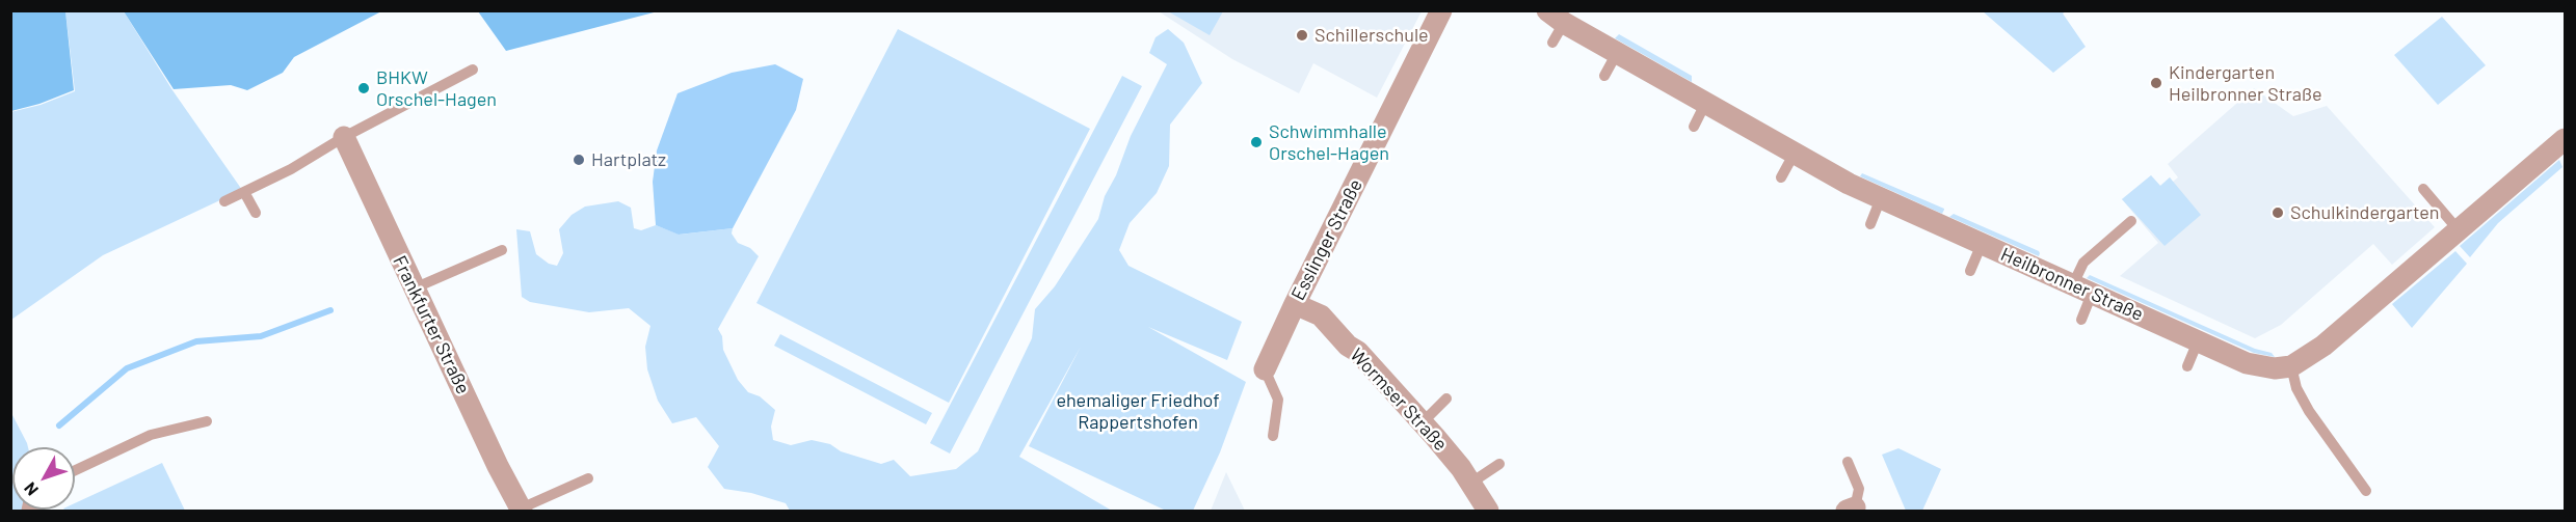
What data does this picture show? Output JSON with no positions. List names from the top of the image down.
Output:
{
  "streets": {
    "street": [
      "Esslinger Straße",
      "Heilbronner Straße",
      "Frankfurter Straße",
      "Wormser Straße"
    ]
  },
  "crossings": [
    ["Esslinger Straße", "Wormser Straße"]
  ],
  "parks": ["ehemaliger Friedhof Rappertshofen"],
  "places": [
    "Schillerschule",
    "Kindergarten Heilbronner Straße",
    "BHKW Orschel-Hagen",
    "Schwimmhalle Orschel-Hagen",
    "Hartplatz",
    "Schulkindergarten"
  ],
  "north": "bottom left"
}
